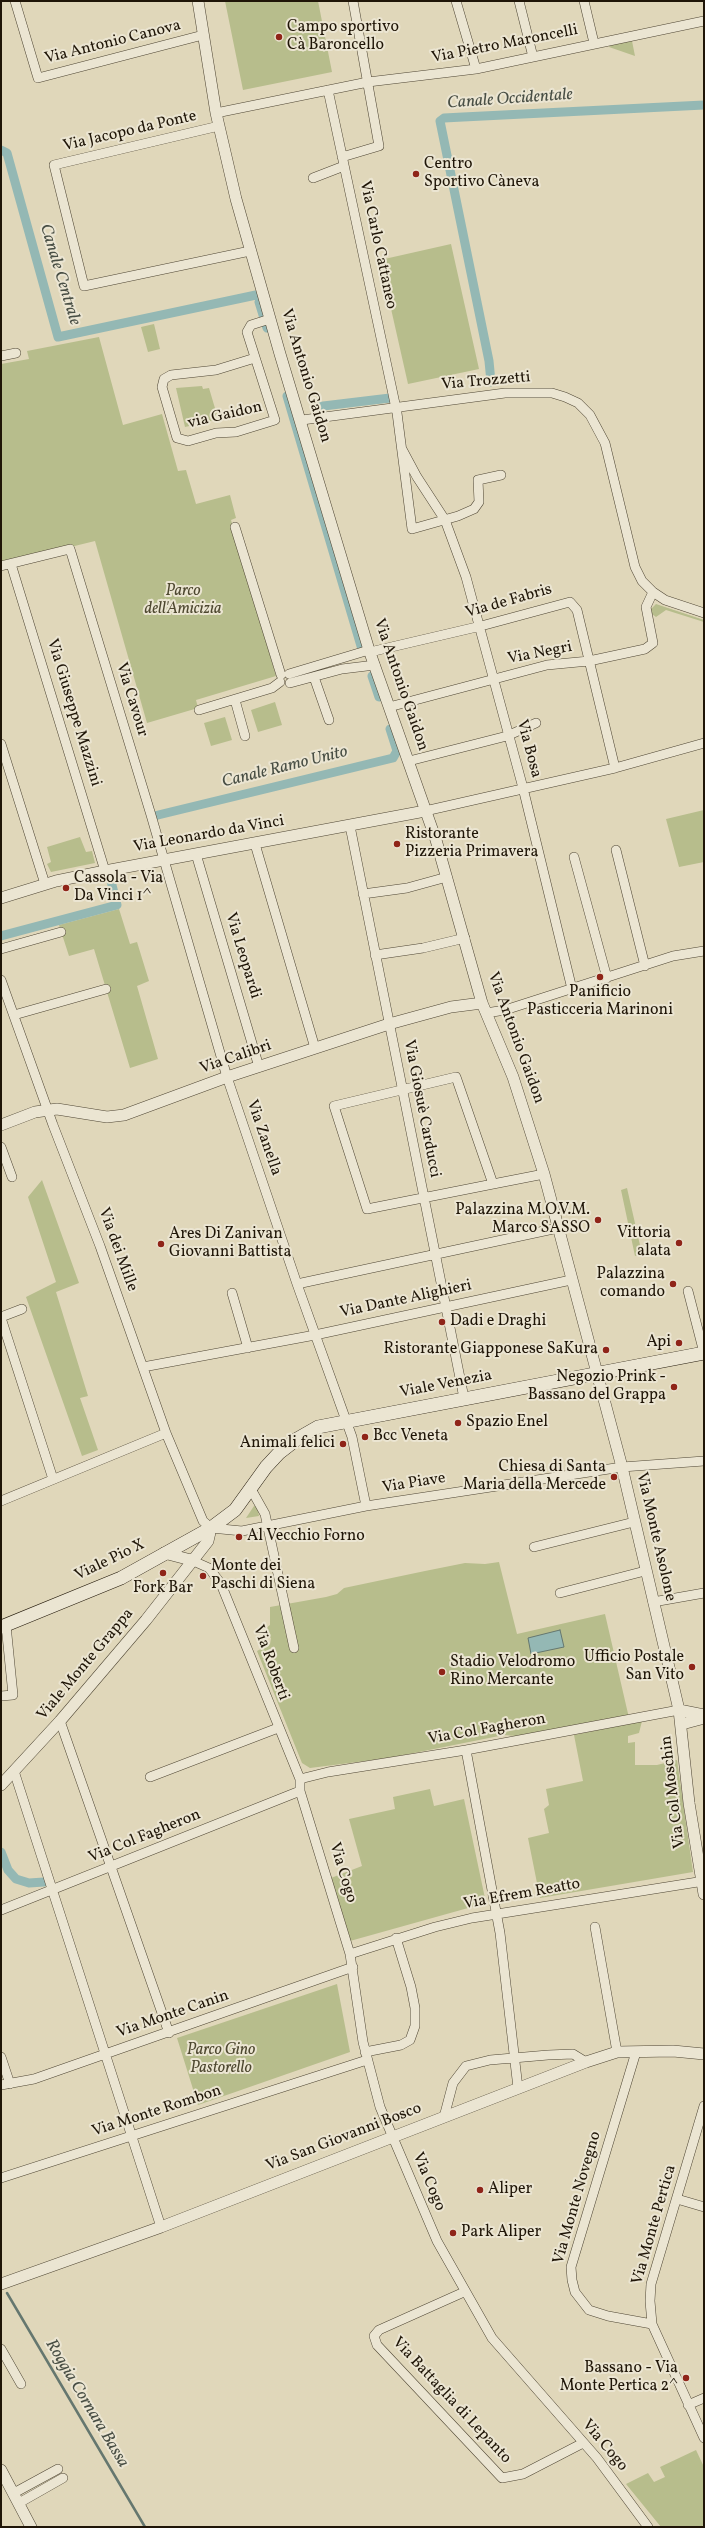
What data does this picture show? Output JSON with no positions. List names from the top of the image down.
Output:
{
  "streets": {
    "main road": ["Viale Venezia", "Viale Pio X"],
    "street": [
      "Via Antonio Canova",
      "Via Pietro Maroncelli",
      "Via Jacopo da Ponte",
      "Via Carlo Cattaneo",
      "Via Antonio Gaidon",
      "Via Trozzetti",
      "via Gaidon",
      "Via de Fabris",
      "Via Negri",
      "Via Cavour",
      "Via Giuseppe Mazzini",
      "Via Bosa",
      "Via Leonardo da Vinci",
      "Via Leopardi",
      "Via Calibri",
      "Via Giosuè Carducci",
      "Via Zanella",
      "Via dei Mille",
      "Via Dante Alighieri",
      "Via Piave",
      "Via Monte Asolone",
      "Via Roberti",
      "Viale Monte Grappa",
      "Via Col Fagheron",
      "Via Col Moschin",
      "Via Cogo",
      "Via Efrem Reatto",
      "Via Monte Canin",
      "Via Monte Rombon",
      "Via San Giovanni Bosco",
      "Via Monte Novegno",
      "Via Monte Pertica",
      "Via Battaglia di Lepanto"
    ]
  },
  "crossings": [
    ["Via Antonio Canova", "Via Antonio Gaidon"],
    ["Via Pietro Maroncelli", "Via Carlo Cattaneo"],
    ["Via Pietro Maroncelli", "Via Antonio Gaidon"],
    ["Via Jacopo da Ponte", "Via Antonio Gaidon"],
    ["Via Carlo Cattaneo", "Via Trozzetti"],
    ["Via Carlo Cattaneo", "Via Bosa"],
    ["Via Antonio Gaidon", "Via Trozzetti"],
    ["Via Antonio Gaidon", "via Gaidon"],
    ["Via Antonio Gaidon", "Via de Fabris"],
    ["Via Antonio Gaidon", "Via Negri"],
    ["Via Antonio Gaidon", "Via Leonardo da Vinci"],
    ["Via Antonio Gaidon", "Via Calibri"],
    ["Via Antonio Gaidon", "Via Dante Alighieri"],
    ["Via Antonio Gaidon", "Viale Venezia"],
    ["Via Antonio Gaidon", "Via Monte Asolone"],
    ["Via Trozzetti", "Via Bosa"],
    ["Via de Fabris", "Via Negri"],
    ["Via de Fabris", "Via Bosa"],
    ["Via Negri", "Via Bosa"],
    ["Via Cavour", "Via Giuseppe Mazzini"],
    ["Via Cavour", "Via Leonardo da Vinci"],
    ["Via Cavour", "Via Zanella"],
    ["Via Giuseppe Mazzini", "Via Leonardo da Vinci"],
    ["Via Leonardo da Vinci", "Via Leopardi"],
    ["Via Leonardo da Vinci", "Via Giosuè Carducci"],
    ["Via Leonardo da Vinci", "Via Zanella"],
    ["Via Leopardi", "Via Calibri"],
    ["Via Calibri", "Via Giosuè Carducci"],
    ["Via Calibri", "Via Zanella"],
    ["Via Calibri", "Via dei Mille"],
    ["Via Giosuè Carducci", "Via Dante Alighieri"],
    ["Via Giosuè Carducci", "Viale Venezia"],
    ["Via Zanella", "Via Dante Alighieri"],
    ["Via Zanella", "Viale Venezia"],
    ["Via Zanella", "Via Piave"],
    ["Via dei Mille", "Via Dante Alighieri"],
    ["Via dei Mille", "Via Piave"],
    ["Via dei Mille", "Viale Pio X"],
    ["Via dei Mille", "Viale Monte Grappa"],
    ["Viale Venezia", "Via Piave"],
    ["Viale Venezia", "Via Monte Asolone"],
    ["Viale Venezia", "Viale Pio X"],
    ["Via Piave", "Via Monte Asolone"],
    ["Via Piave", "Viale Pio X"],
    ["Via Piave", "Viale Monte Grappa"],
    ["Via Monte Asolone", "Via Col Fagheron"],
    ["Via Monte Asolone", "Via Col Moschin"],
    ["Viale Pio X", "Viale Monte Grappa"],
    ["Via Roberti", "Viale Monte Grappa"],
    ["Via Roberti", "Via Col Fagheron"],
    ["Via Roberti", "Via Cogo"],
    ["Via Col Fagheron", "Via Col Moschin"],
    ["Via Col Fagheron", "Via Cogo"],
    ["Via Col Moschin", "Via Efrem Reatto"],
    ["Via Cogo", "Via Efrem Reatto"],
    ["Via Cogo", "Via Monte Canin"],
    ["Via Cogo", "Via Monte Rombon"],
    ["Via Cogo", "Via San Giovanni Bosco"],
    ["Via Cogo", "Via Battaglia di Lepanto"],
    ["Via Efrem Reatto", "Via Monte Rombon"],
    ["Via San Giovanni Bosco", "Via Monte Novegno"],
    ["Via Monte Novegno", "Via Monte Pertica"]
  ],
  "water": [
    "Canale Occidentale",
    "Canale Centrale",
    "Canale Ramo Unito",
    "Roggia Cornara Bassa"
  ],
  "parks": ["Parco dell'Amicizia", "Parco Gino Pastorello"],
  "places": [
    "Campo sportivo Cà Baroncello",
    "Centro Sportivo Càneva",
    "Ristorante Pizzeria Primavera",
    "Cassola - Via Da Vinci 1^",
    "Panificio Pasticceria Marinoni",
    "Palazzina M.O.V.M. Marco SASSO",
    "Vittoria alata",
    "Ares Di Zanivan Giovanni Battista",
    "Palazzina comando",
    "Dadi e Draghi",
    "Api",
    "Ristorante Giapponese SaKura",
    "Negozio Prink - Bassano del Grappa",
    "Spazio Enel",
    "Bcc Veneta",
    "Animali felici",
    "Chiesa di Santa Maria della Mercede",
    "Al Vecchio Forno",
    "Fork Bar",
    "Monte dei Paschi di Siena",
    "Ufficio Postale San Vito",
    "Stadio Velodromo Rino Mercante",
    "Aliper",
    "Park Aliper",
    "Bassano - Via Monte Pertica 2^"
  ]
}
